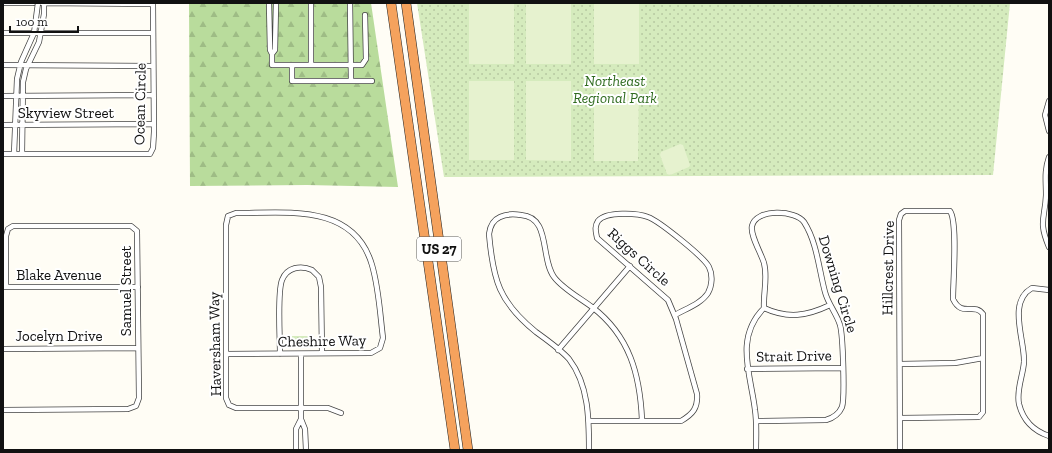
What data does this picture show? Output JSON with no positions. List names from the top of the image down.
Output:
{
  "streets": {
    "highway": ["US 27"],
    "street": [
      "Ocean Circle",
      "Skyview Street",
      "Riggs Circle",
      "Hillcrest Drive",
      "Blake Avenue",
      "Downing Circle",
      "Samuel Street",
      "Jocelyn Drive",
      "Cheshire Way",
      "Haversham Way",
      "Strait Drive"
    ]
  },
  "crossings": [
    ["Ocean Circle", "Skyview Street"],
    ["Blake Avenue", "Samuel Street"],
    ["Downing Circle", "Strait Drive"],
    ["Samuel Street", "Jocelyn Drive"],
    ["Cheshire Way", "Haversham Way"]
  ],
  "parks": ["Northeast Regional Park"],
  "scale_bar": "100 m"
}
